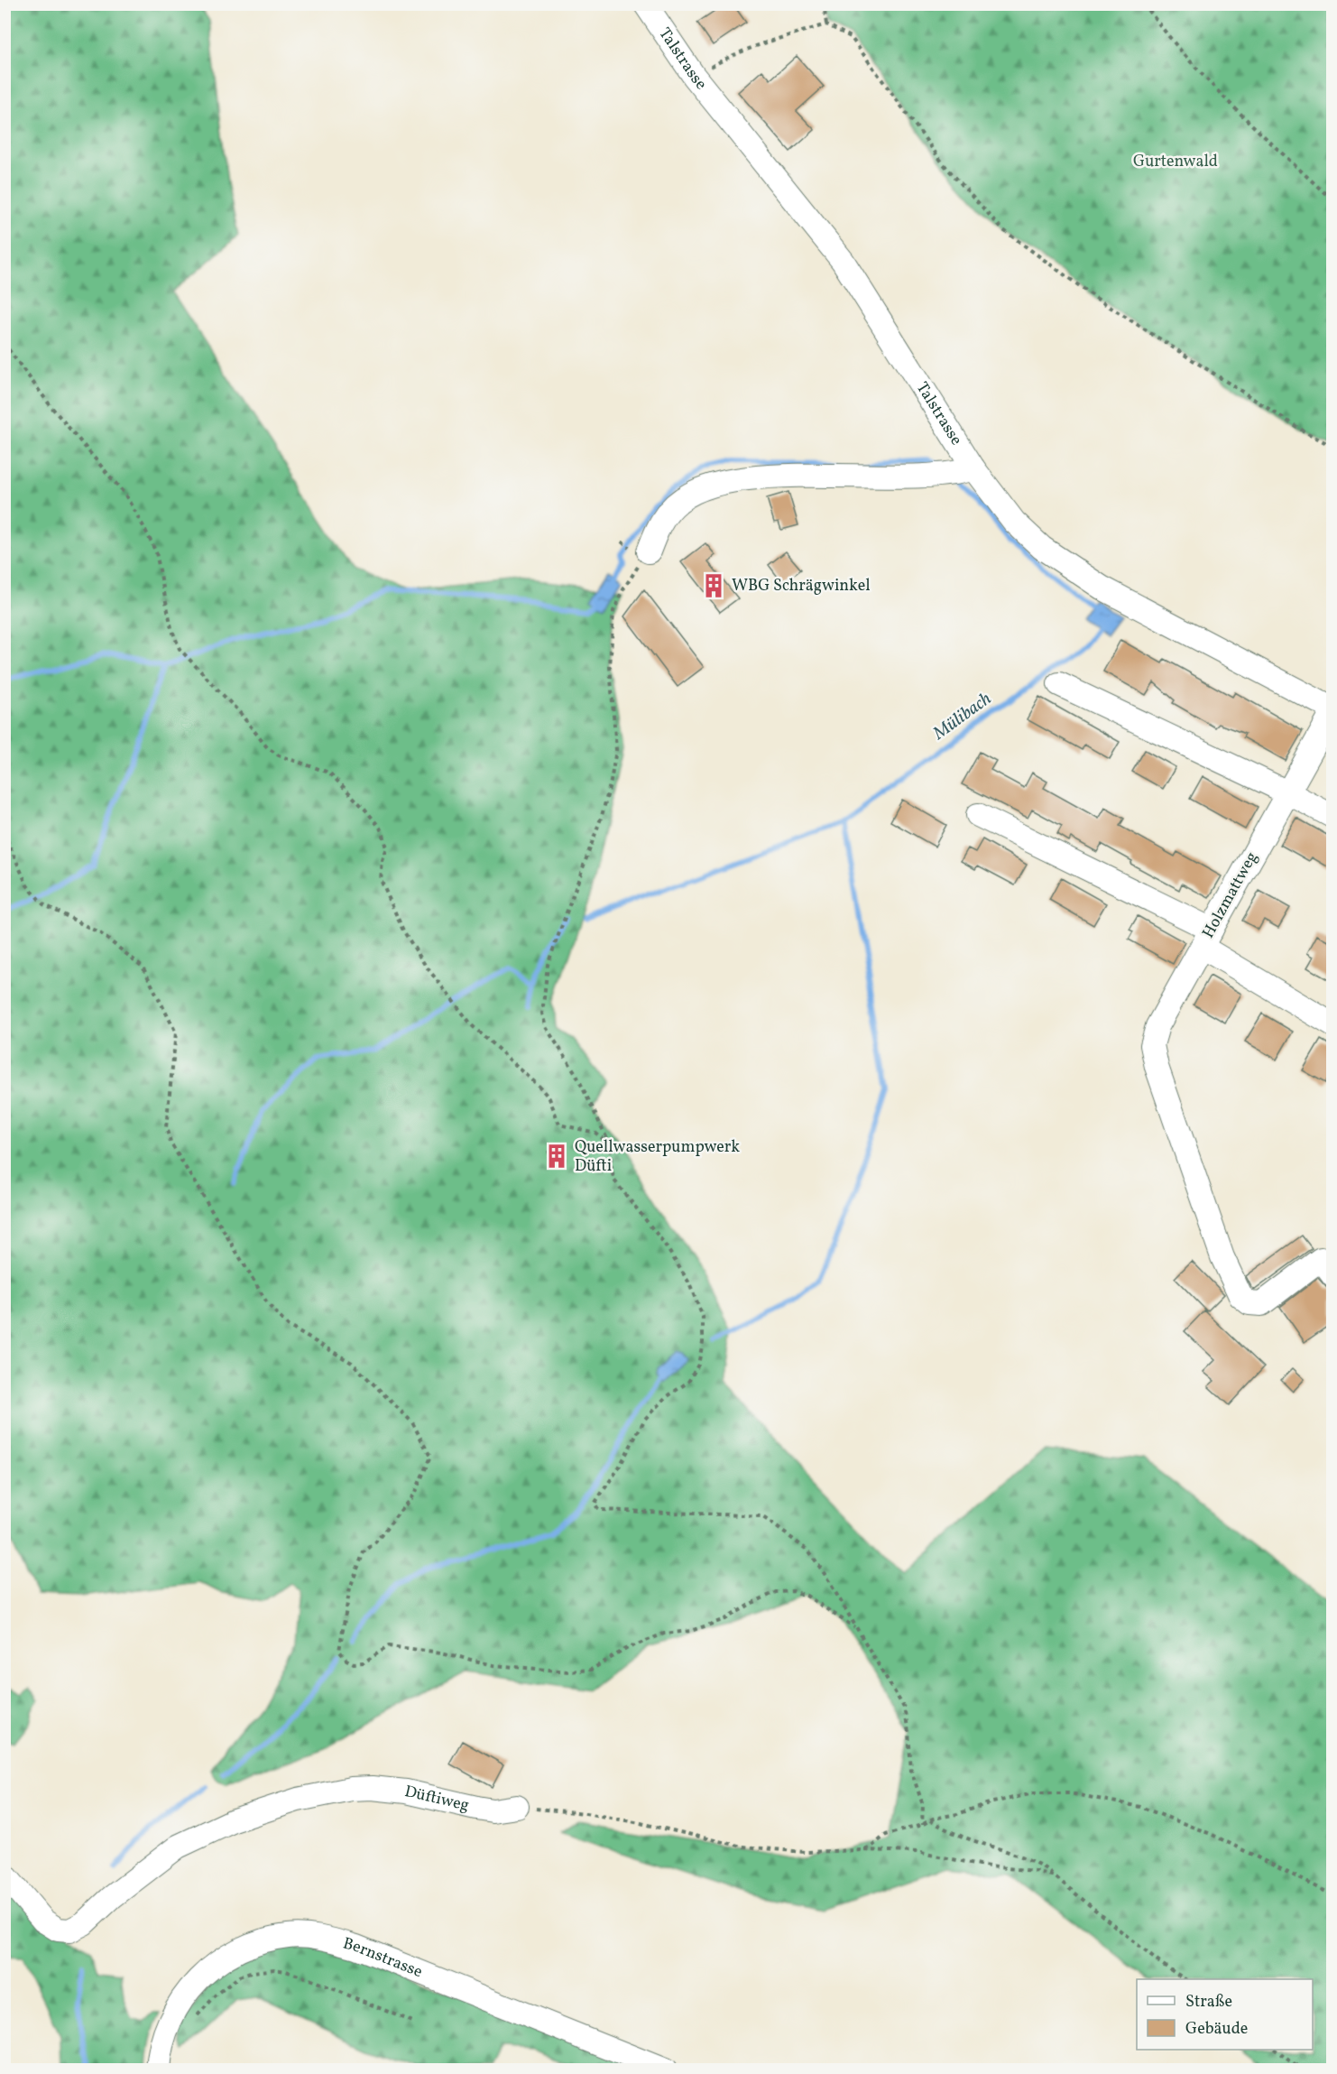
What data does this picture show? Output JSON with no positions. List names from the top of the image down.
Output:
{
  "streets": {
    "street": [
      "Talstrasse",
      "Holzmattweg",
      "Düftiweg",
      "Bernstrasse"
    ]
  },
  "crossings": [
    ["Talstrasse", "Holzmattweg"]
  ],
  "water": ["Mülibach"],
  "parks": ["Gurtenwald"],
  "places": {
    "building": ["WBG Schrägwinkel", "Quellwasserpumpwerk Düfti"]
  },
  "legend": ["Straße", "Gebäude"]
}
